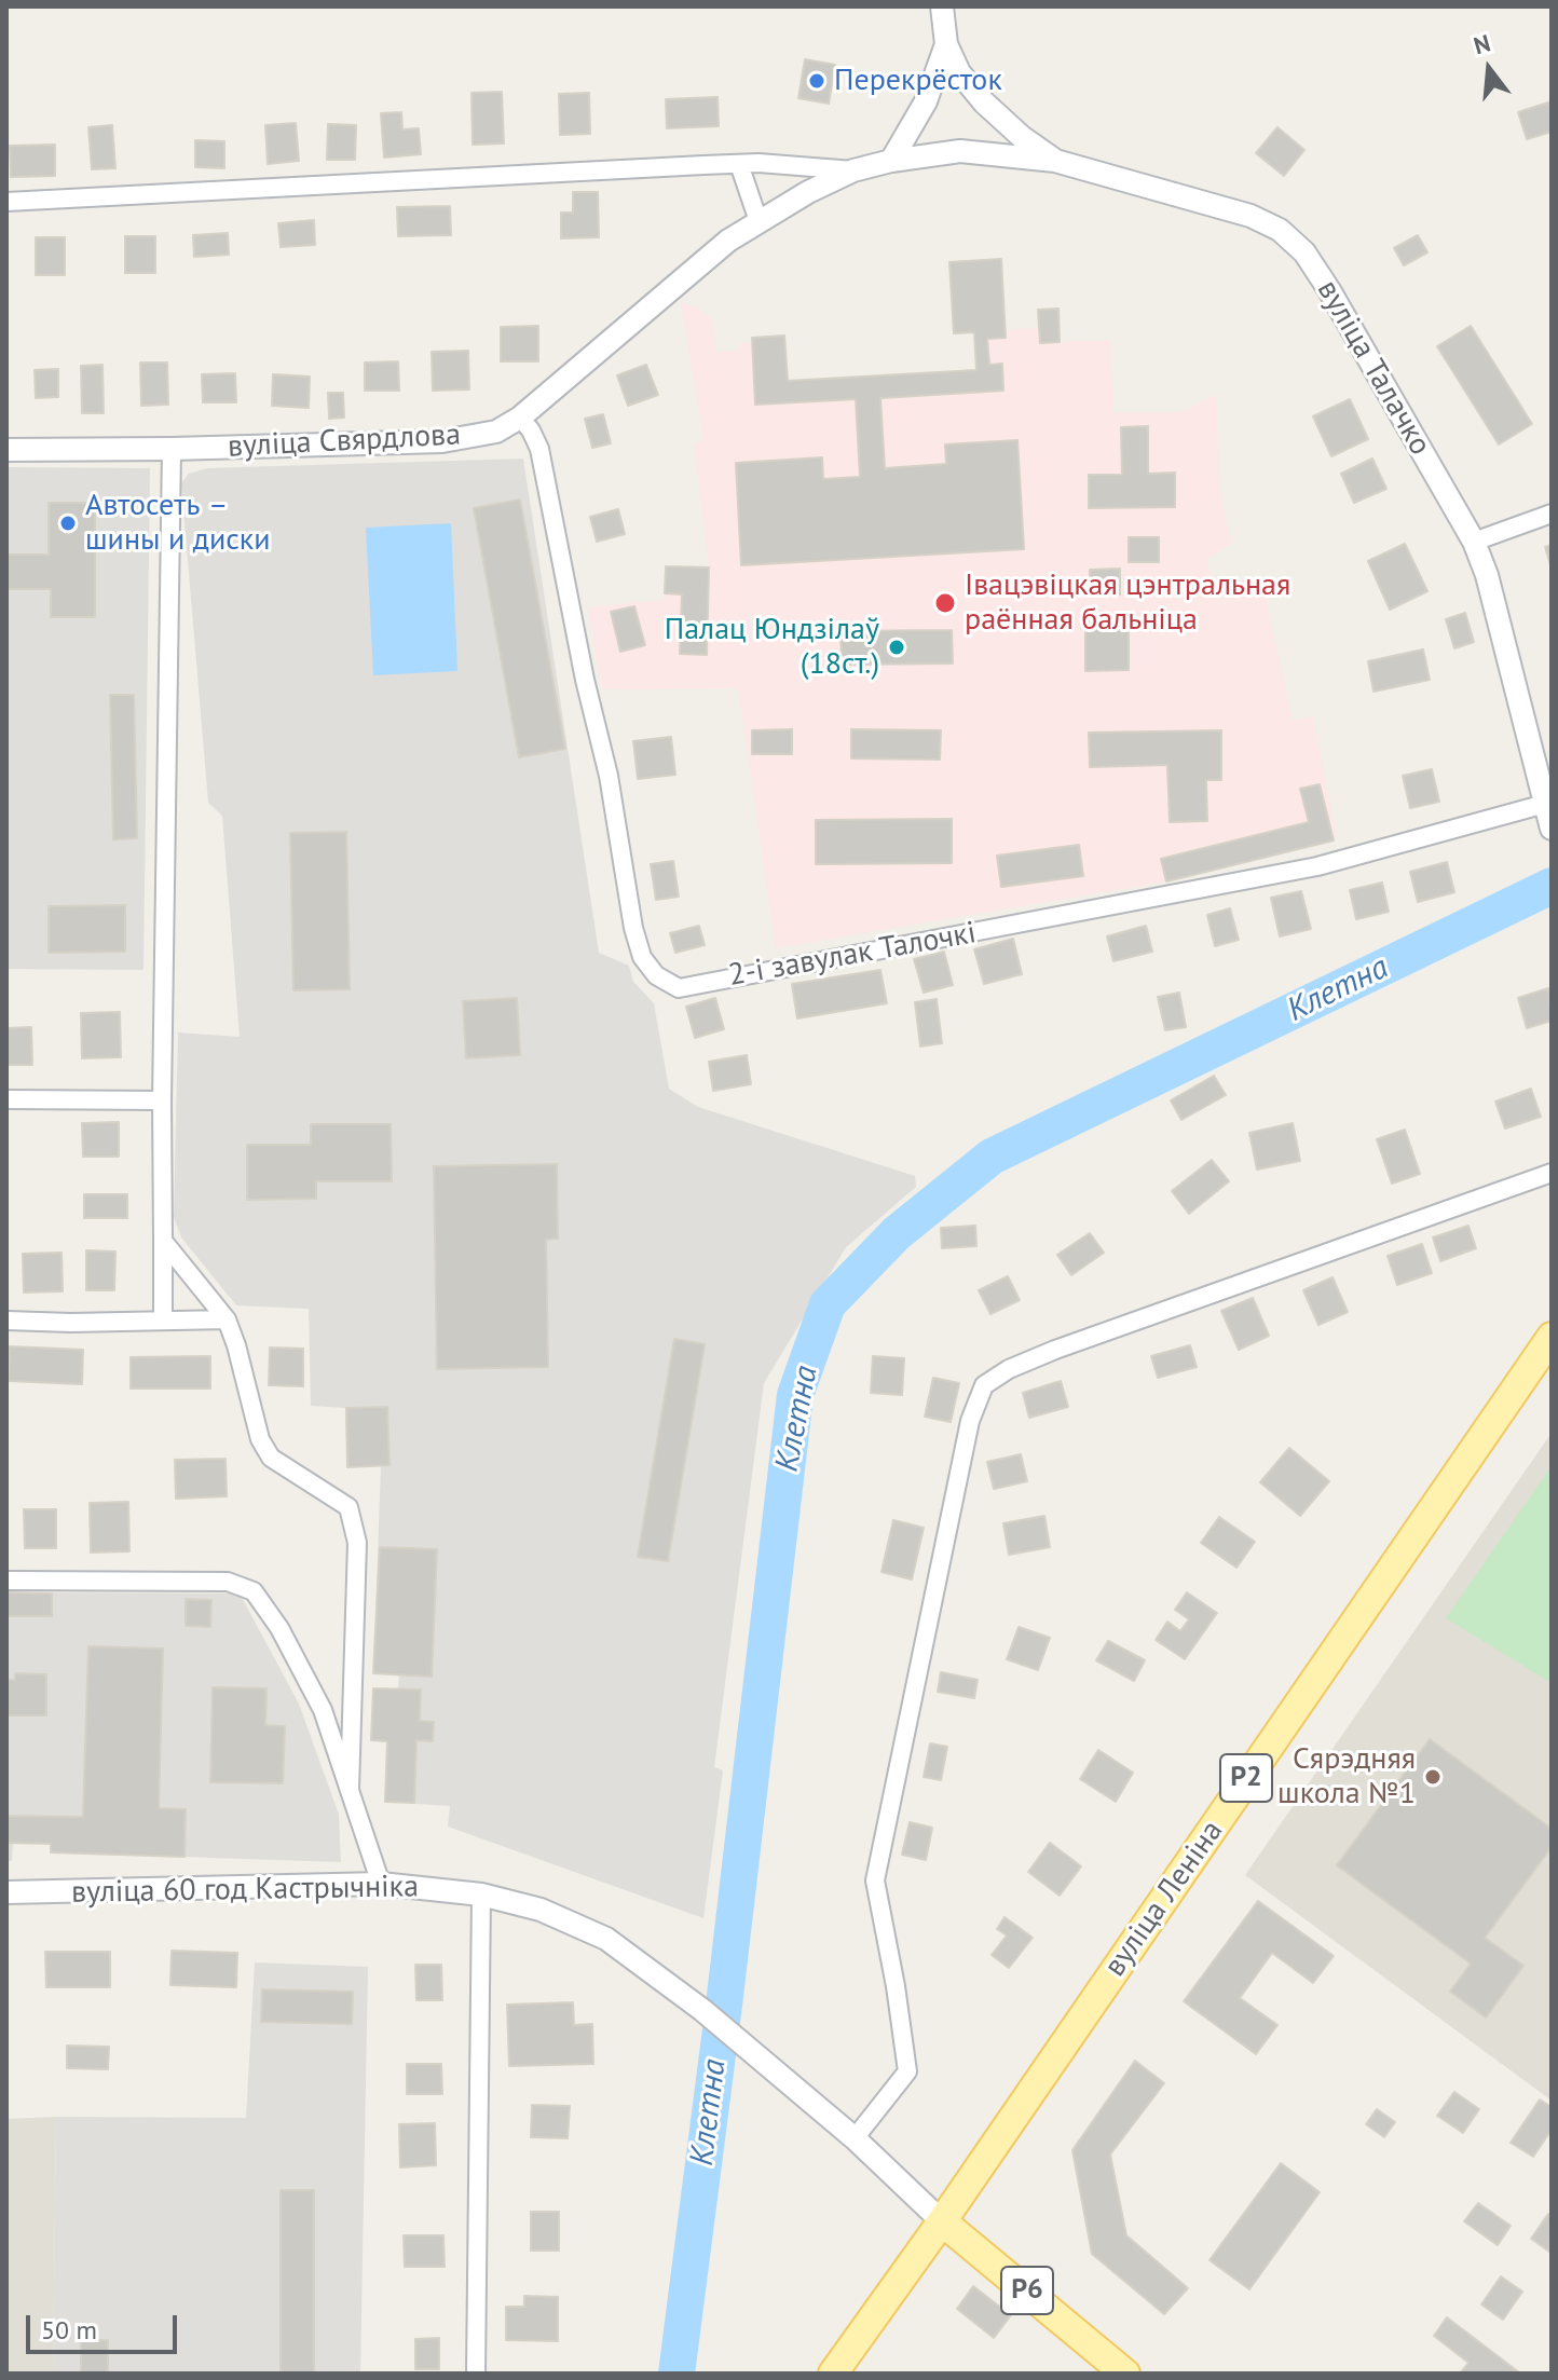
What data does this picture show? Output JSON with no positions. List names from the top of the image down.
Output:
{
  "streets": {
    "main road": ["Р2", "вуліца Леніна", "Р6"],
    "street": [
      "вуліца Талачко",
      "вуліца Свярдлова",
      "2-і завулак Талочкі",
      "вуліца 60 год Кастрычніка"
    ]
  },
  "crossings": [
    ["вуліца Талачко", "вуліца Свярдлова"],
    ["вуліца Талачко", "2-і завулак Талочкі"],
    ["вуліца Свярдлова", "2-і завулак Талочкі"],
    ["вуліца 60 год Кастрычніка", "вуліца Леніна"],
    ["вуліца 60 год Кастрычніка", "Р6"],
    ["вуліца Леніна", "Р6"]
  ],
  "water": ["Клетна"],
  "places": [
    "Перекрёсток",
    "Автосеть – шины и диски",
    "Івацэвіцкая цэнтральная раённая бальніца",
    "Палац Юндзілаў (18ст.)",
    "Сярэдняя школа №1"
  ],
  "scale_bar": "50 m",
  "north": "top"
}
